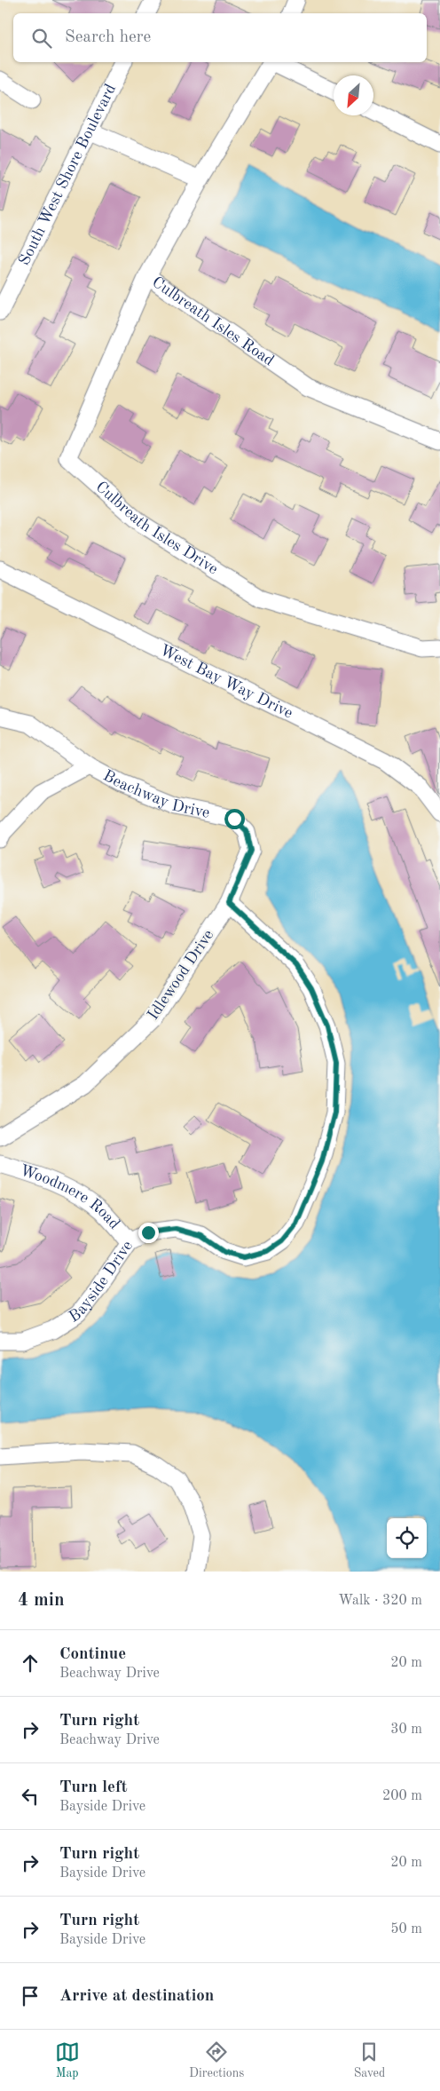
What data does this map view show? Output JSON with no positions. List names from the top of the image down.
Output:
{
  "streets": {
    "street": [
      "South West Shore Boulevard",
      "Culbreath Isles Road",
      "Culbreath Isles Drive",
      "West Bay Way Drive",
      "Beachway Drive",
      "Idlewood Drive",
      "Woodmere Road",
      "Bayside Drive"
    ]
  },
  "crossings": [
    ["Culbreath Isles Road", "Culbreath Isles Drive"],
    ["Beachway Drive", "Idlewood Drive"],
    ["Beachway Drive", "Bayside Drive"],
    ["Idlewood Drive", "Bayside Drive"],
    ["Woodmere Road", "Bayside Drive"]
  ],
  "north": "bottom left",
  "page": {
    "search": "Search here",
    "heading": ["4 min", "Walk · 320 m"],
    "list": [
      ["Continue", "Beachway Drive", "20 m"],
      ["Turn right", "Beachway Drive", "30 m"],
      ["Turn left", "Bayside Drive", "200 m"],
      ["Turn right", "Bayside Drive", "20 m"],
      ["Turn right", "Bayside Drive", "50 m"],
      "Arrive at destination"
    ],
    "nav": ["Map", "Directions", "Saved"]
  }
}
